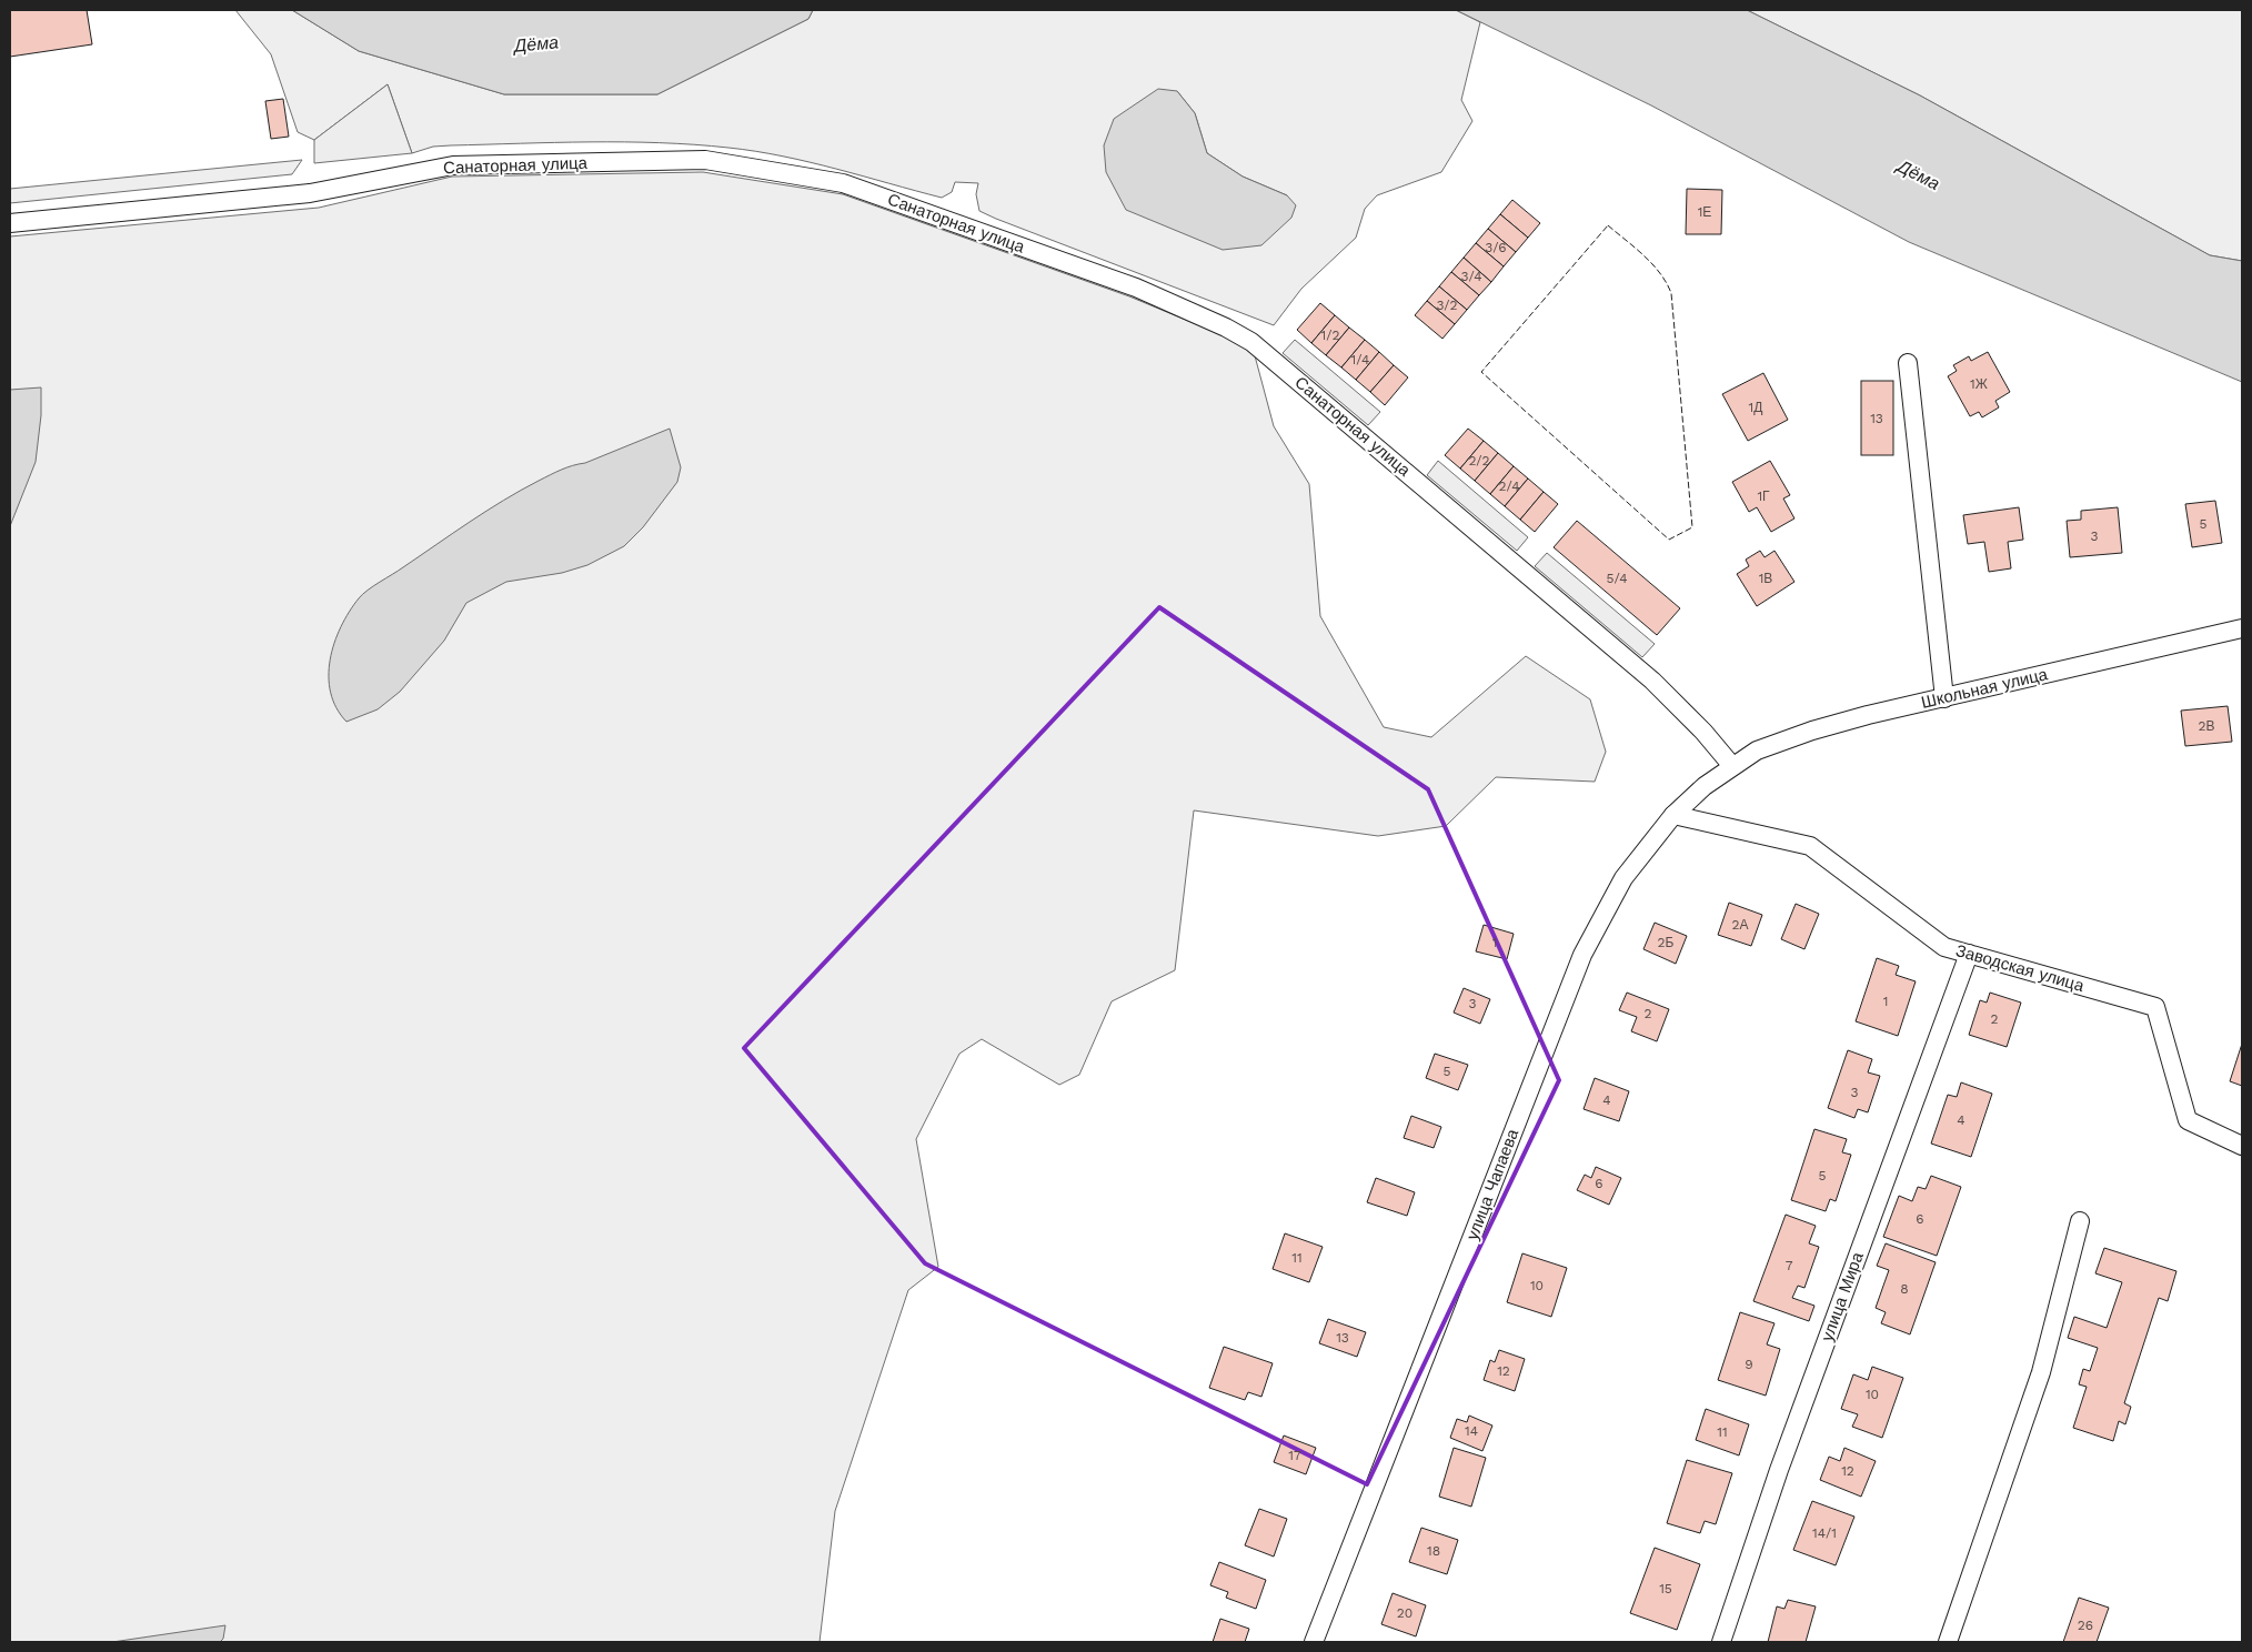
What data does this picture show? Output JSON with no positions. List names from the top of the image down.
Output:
{
  "streets": {
    "street": [
      "Санаторная улица",
      "Школьная улица",
      "Заводская улица",
      "улица Чапаева",
      "улица Мира"
    ]
  },
  "crossings": [
    ["Санаторная улица", "Школьная улица"],
    ["Санаторная улица", "улица Чапаева"],
    ["Школьная улица", "улица Чапаева"],
    ["Заводская улица", "улица Чапаева"],
    ["Заводская улица", "улица Мира"]
  ],
  "water": ["Дёма"],
  "house_numbers": [
    "1Е",
    "3/6",
    "3/4",
    "3/2",
    "1/2",
    "1/4",
    "1Ж",
    "1Д",
    "13",
    "2/2",
    "2/4",
    "1Г",
    "5",
    "3",
    "5/4",
    "1В",
    "2В",
    "2А",
    "1",
    "2Б",
    "1",
    "3",
    "2",
    "2",
    "5",
    "3",
    "4",
    "4",
    "5",
    "6",
    "6",
    "11",
    "7",
    "10",
    "8",
    "13",
    "9",
    "12",
    "10",
    "14",
    "11",
    "17",
    "12",
    "14/1",
    "18",
    "15",
    "20",
    "26"
  ]
}
